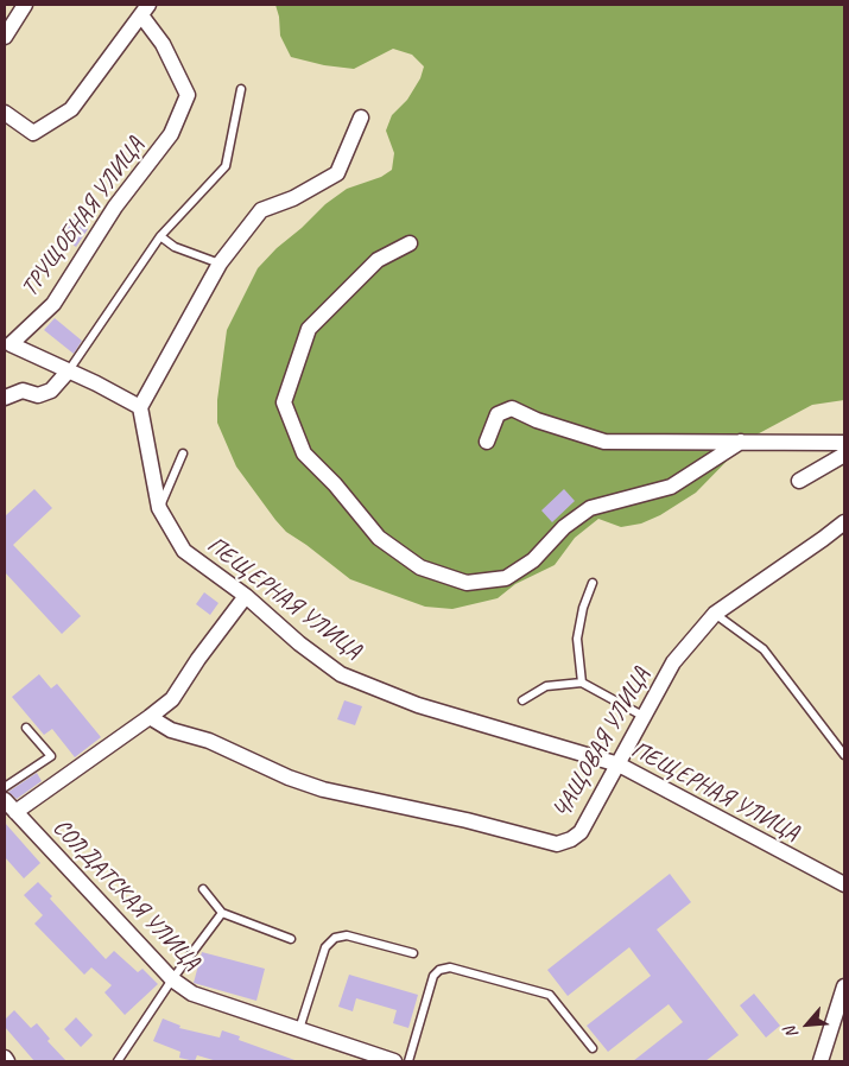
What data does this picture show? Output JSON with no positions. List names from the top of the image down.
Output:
{
  "streets": {
    "street": [
      "ТРУЩОБНАЯ УЛИЦА",
      "ПЕЩЕРНАЯ УЛИЦА",
      "ЧАЩОВАЯ УЛИЦА",
      "СОЛДАТСКАЯ УЛИЦА"
    ]
  },
  "crossings": [
    ["ТРУЩОБНАЯ УЛИЦА", "ПЕЩЕРНАЯ УЛИЦА"],
    ["ПЕЩЕРНАЯ УЛИЦА", "ЧАЩОВАЯ УЛИЦА"]
  ],
  "north": "bottom left"
}
